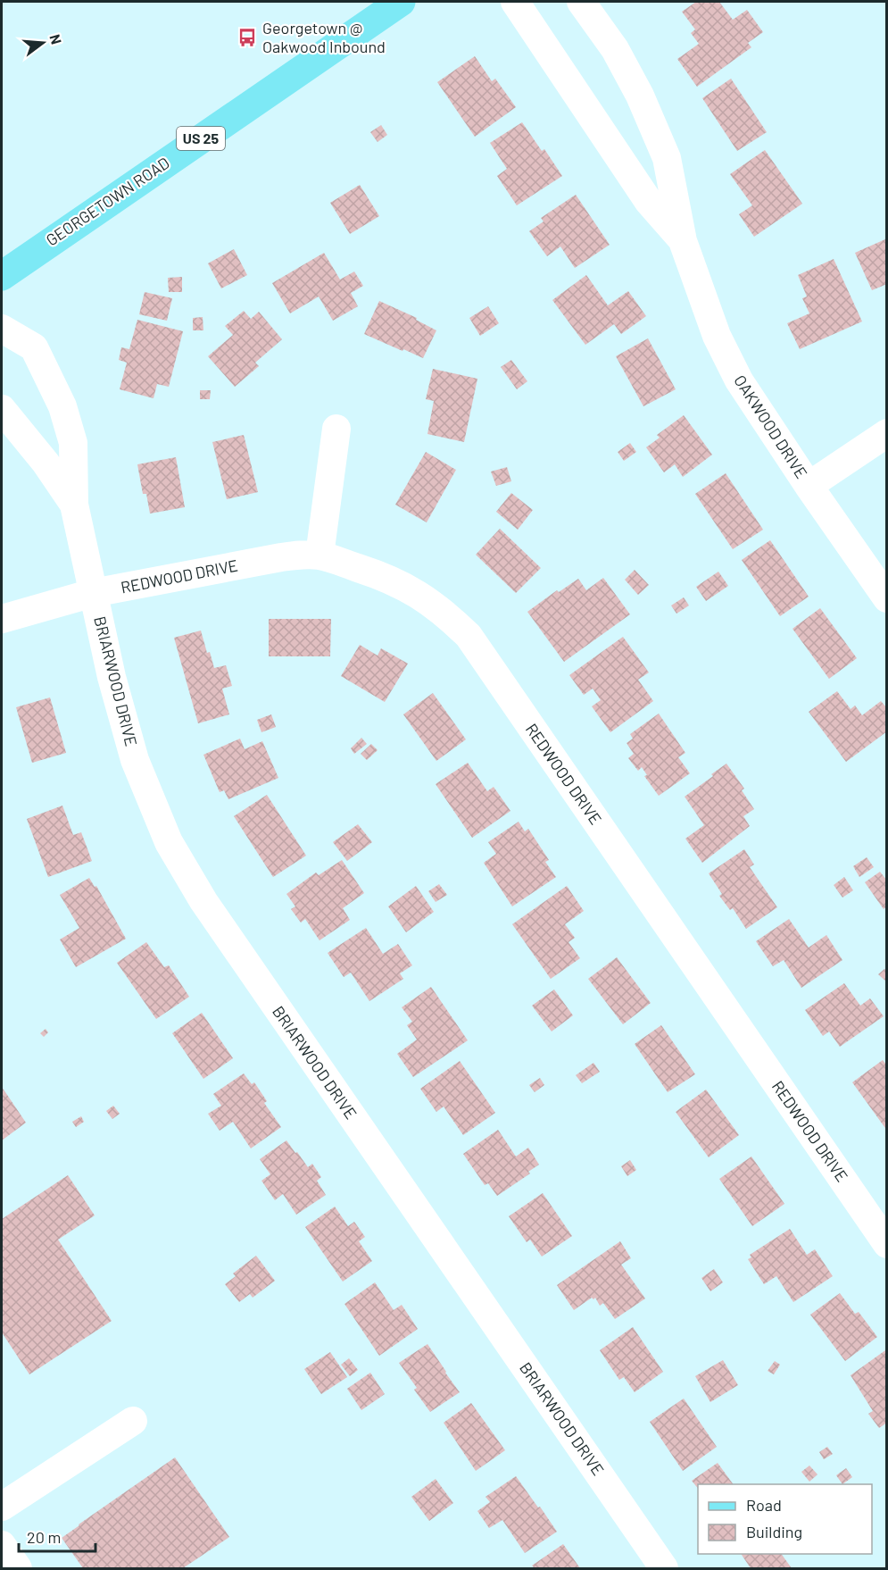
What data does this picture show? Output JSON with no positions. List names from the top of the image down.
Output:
{
  "streets": {
    "main road": ["US 25", "GEORGETOWN ROAD"],
    "street": ["OAKWOOD DRIVE", "REDWOOD DRIVE", "BRIARWOOD DRIVE"]
  },
  "crossings": [
    ["REDWOOD DRIVE", "BRIARWOOD DRIVE"]
  ],
  "places": {
    "bus stop": ["Georgetown @ Oakwood Inbound"]
  },
  "legend": ["Road", "Building"],
  "scale_bar": "20 m",
  "north": "right"
}
